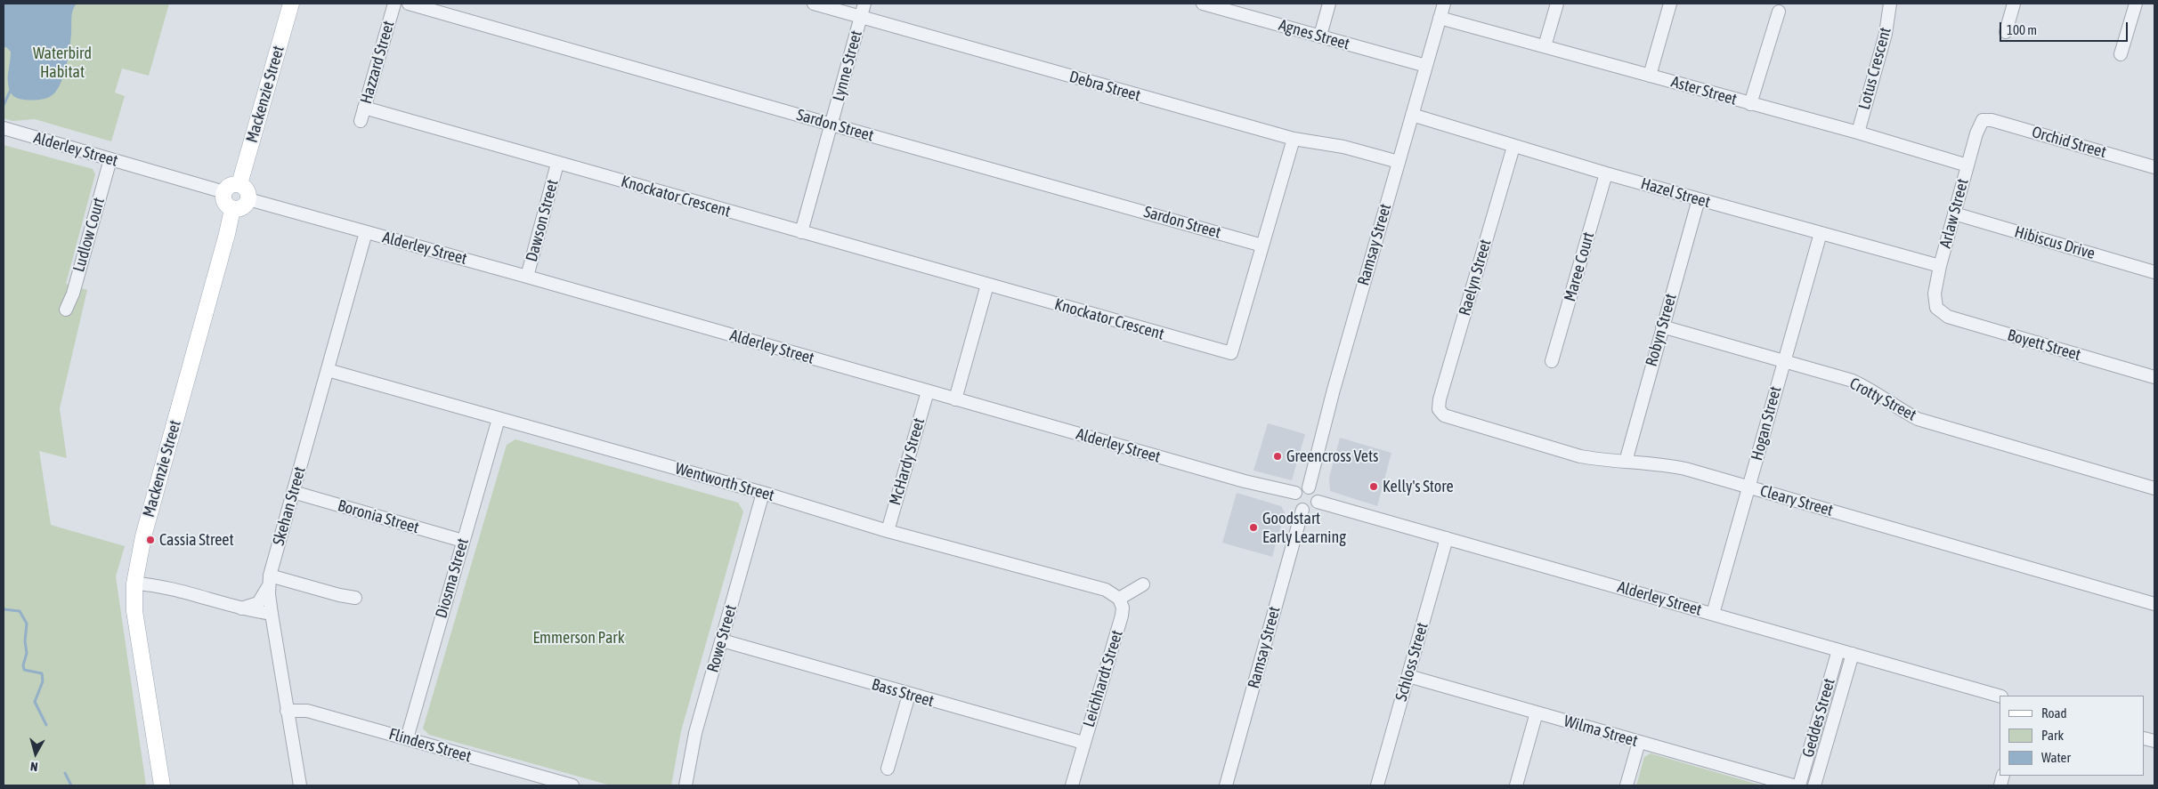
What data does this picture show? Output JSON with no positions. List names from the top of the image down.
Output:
{
  "streets": {
    "main road": ["Mackenzie Street"],
    "street": [
      "Agnes Street",
      "Hazzard Street",
      "Lynne Street",
      "Lotus Crescent",
      "Debra Street",
      "Aster Street",
      "Sardon Street",
      "Orchid Street",
      "Alderley Street",
      "Hazel Street",
      "Knockator Crescent",
      "Arlaw Street",
      "Dawson Street",
      "Ludlow Court",
      "Hibiscus Drive",
      "Ramsay Street",
      "Maree Court",
      "Raelyn Street",
      "Robyn Street",
      "Boyett Street",
      "Crotty Street",
      "Hogan Street",
      "McHardy Street",
      "Wentworth Street",
      "Cleary Street",
      "Skehan Street",
      "Boronia Street",
      "Diosma Street",
      "Rowe Street",
      "Schloss Street",
      "Leichhardt Street",
      "Bass Street",
      "Geddes Street",
      "Wilma Street",
      "Flinders Street"
    ]
  },
  "crossings": [
    ["Agnes Street", "Ramsay Street"],
    ["Hazzard Street", "Knockator Crescent"],
    ["Lynne Street", "Debra Street"],
    ["Lynne Street", "Sardon Street"],
    ["Lynne Street", "Knockator Crescent"],
    ["Lotus Crescent", "Aster Street"],
    ["Debra Street", "Knockator Crescent"],
    ["Debra Street", "Ramsay Street"],
    ["Aster Street", "Arlaw Street"],
    ["Aster Street", "Ramsay Street"],
    ["Mackenzie Street", "Alderley Street"],
    ["Sardon Street", "Knockator Crescent"],
    ["Orchid Street", "Arlaw Street"],
    ["Alderley Street", "Dawson Street"],
    ["Alderley Street", "Ludlow Court"],
    ["Alderley Street", "Ramsay Street"],
    ["Alderley Street", "Hogan Street"],
    ["Alderley Street", "McHardy Street"],
    ["Alderley Street", "Skehan Street"],
    ["Alderley Street", "Schloss Street"],
    ["Alderley Street", "Geddes Street"],
    ["Hazel Street", "Arlaw Street"],
    ["Hazel Street", "Ramsay Street"],
    ["Hazel Street", "Maree Court"],
    ["Hazel Street", "Raelyn Street"],
    ["Hazel Street", "Robyn Street"],
    ["Hazel Street", "Hogan Street"],
    ["Knockator Crescent", "Dawson Street"],
    ["Arlaw Street", "Hibiscus Drive"],
    ["Arlaw Street", "Boyett Street"],
    ["Raelyn Street", "Cleary Street"],
    ["Robyn Street", "Crotty Street"],
    ["Robyn Street", "Cleary Street"],
    ["Crotty Street", "Hogan Street"],
    ["Hogan Street", "Cleary Street"],
    ["McHardy Street", "Wentworth Street"],
    ["Wentworth Street", "Skehan Street"],
    ["Wentworth Street", "Diosma Street"],
    ["Wentworth Street", "Rowe Street"],
    ["Wentworth Street", "Leichhardt Street"],
    ["Skehan Street", "Boronia Street"],
    ["Skehan Street", "Flinders Street"],
    ["Boronia Street", "Diosma Street"],
    ["Diosma Street", "Flinders Street"],
    ["Rowe Street", "Bass Street"],
    ["Schloss Street", "Wilma Street"],
    ["Leichhardt Street", "Bass Street"]
  ],
  "parks": ["Waterbird Habitat", "Emmerson Park"],
  "places": [
    "Greencross Vets",
    "Kelly's Store",
    "Goodstart Early Learning",
    "Cassia Street"
  ],
  "legend": ["Road", "Park", "Water"],
  "scale_bar": "100 m",
  "north": "bottom"
}
